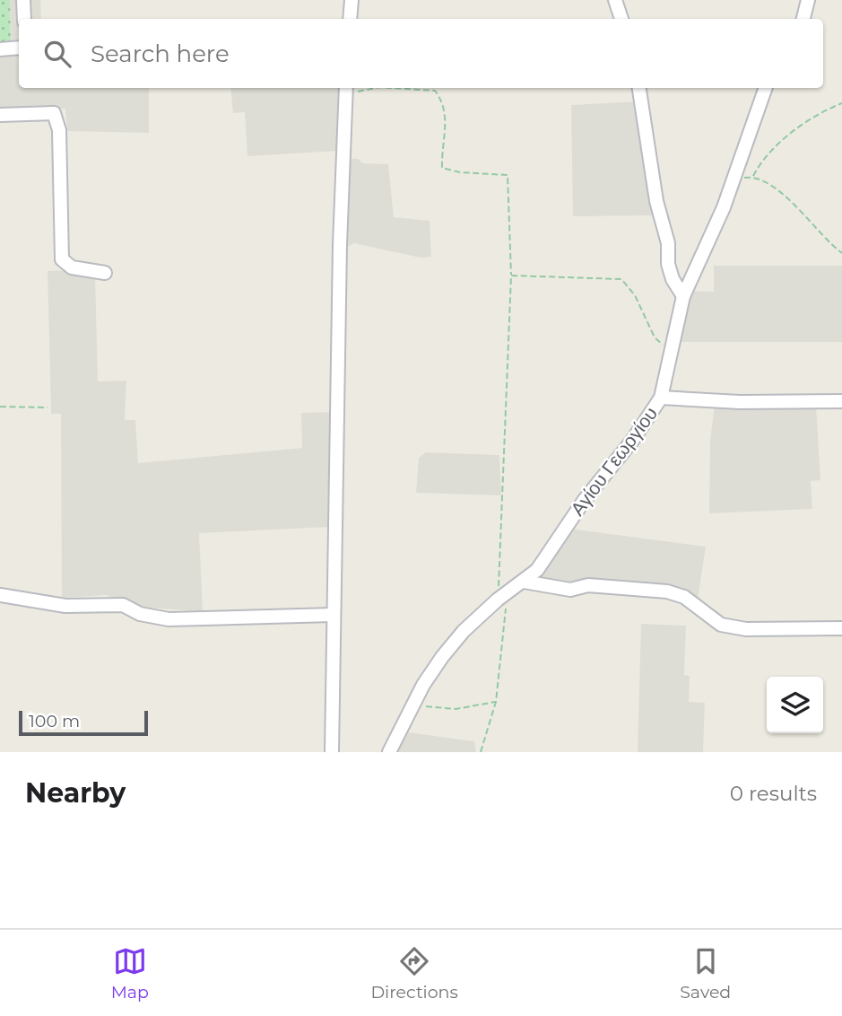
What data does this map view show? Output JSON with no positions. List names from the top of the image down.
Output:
{
  "streets": {
    "street": ["Αγίου Γεωργίου"]
  },
  "scale_bar": "100 m",
  "page": {
    "search": "Search here",
    "scale": "100 m",
    "heading": ["Nearby", "0 results"],
    "nav": ["Map", "Directions", "Saved"]
  }
}
